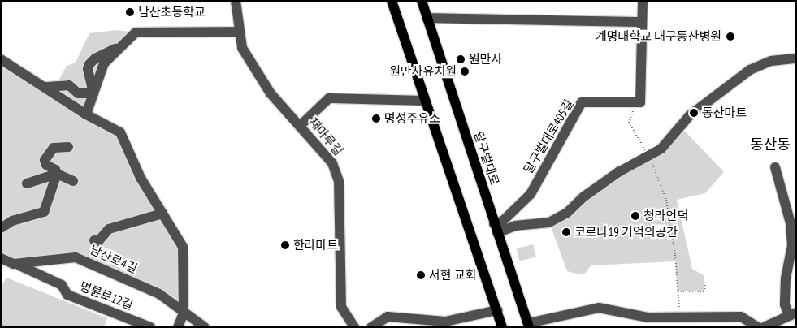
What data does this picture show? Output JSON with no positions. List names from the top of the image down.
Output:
{
  "streets": {
    "main road": ["달구벌대로"],
    "street": [
      "재마루길",
      "달구벌대로405길",
      "남산로4길",
      "명륜로12길"
    ]
  },
  "crossings": [
    ["달구벌대로405길", "달구벌대로"],
    ["남산로4길", "명륜로12길"]
  ],
  "districts": ["동산동"],
  "places": [
    "남산초등학교",
    "계명대학교 대구동산병원",
    "원만사",
    "원만사유치원",
    "동산마트",
    "명성주유소",
    "청라언덕",
    "코로나19 기억의공간",
    "한라마트",
    "서현 교회"
  ]
}
